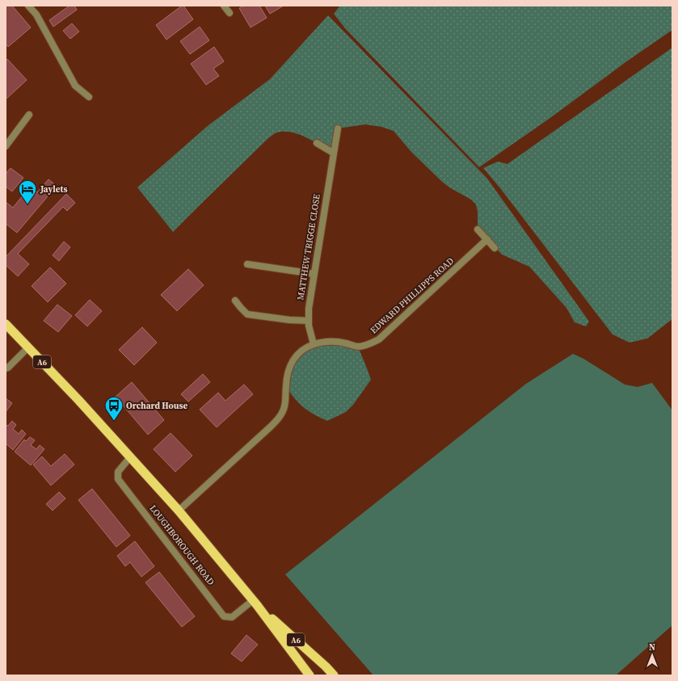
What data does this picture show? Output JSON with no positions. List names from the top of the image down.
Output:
{
  "streets": {
    "highway": ["A6", "LOUGHBOROUGH ROAD"],
    "street": ["MATTHEW TRIGGE CLOSE", "EDWARD PHILLIPPS ROAD"]
  },
  "crossings": [
    ["MATTHEW TRIGGE CLOSE", "EDWARD PHILLIPPS ROAD"],
    ["EDWARD PHILLIPPS ROAD", "LOUGHBOROUGH ROAD"],
    ["A6", "LOUGHBOROUGH ROAD"]
  ],
  "places": {
    "hotel": ["Jaylets"],
    "bus stop": ["Orchard House"]
  },
  "north": "top"
}
